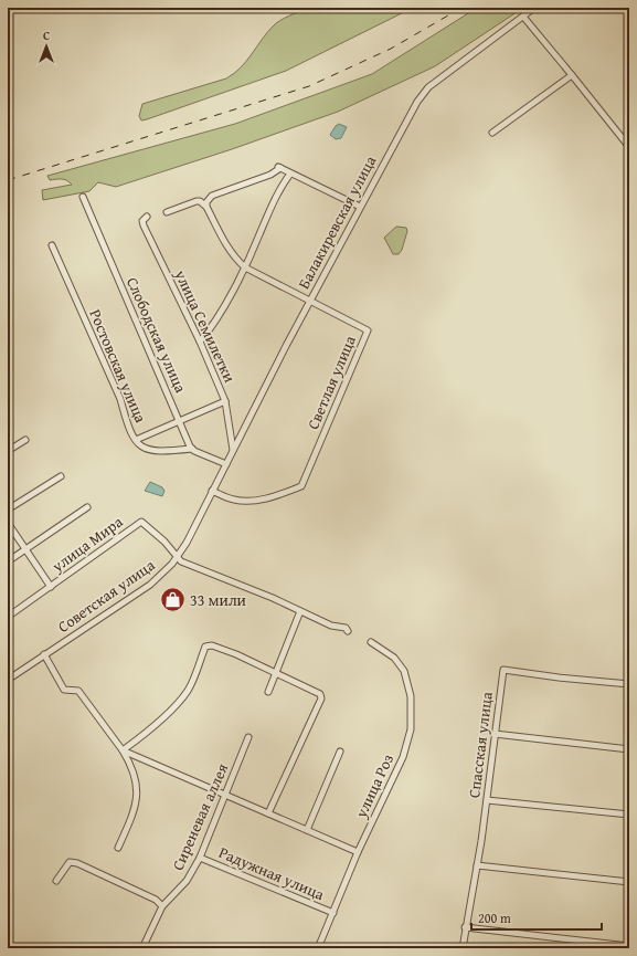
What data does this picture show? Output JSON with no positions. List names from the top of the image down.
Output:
{
  "streets": {
    "street": [
      "Балакиревская улица",
      "улица Семилетки",
      "Слободская улица",
      "Ростовская улица",
      "Светлая улица",
      "улица Мира",
      "Советская улица",
      "Спасская улица",
      "улица Роз",
      "Сиреневая аллея",
      "Радужная улица"
    ]
  },
  "crossings": [
    ["Балакиревская улица", "улица Семилетки"],
    ["Балакиревская улица", "Светлая улица"],
    ["Балакиревская улица", "Советская улица"],
    ["Слободская улица", "Ростовская улица"],
    ["Светлая улица", "Советская улица"],
    ["улица Мира", "Советская улица"],
    ["улица Роз", "Радужная улица"],
    ["Сиреневая аллея", "Радужная улица"]
  ],
  "places": {
    "shop": ["33 мили"]
  },
  "scale_bar": "200 m",
  "north": "top"
}
